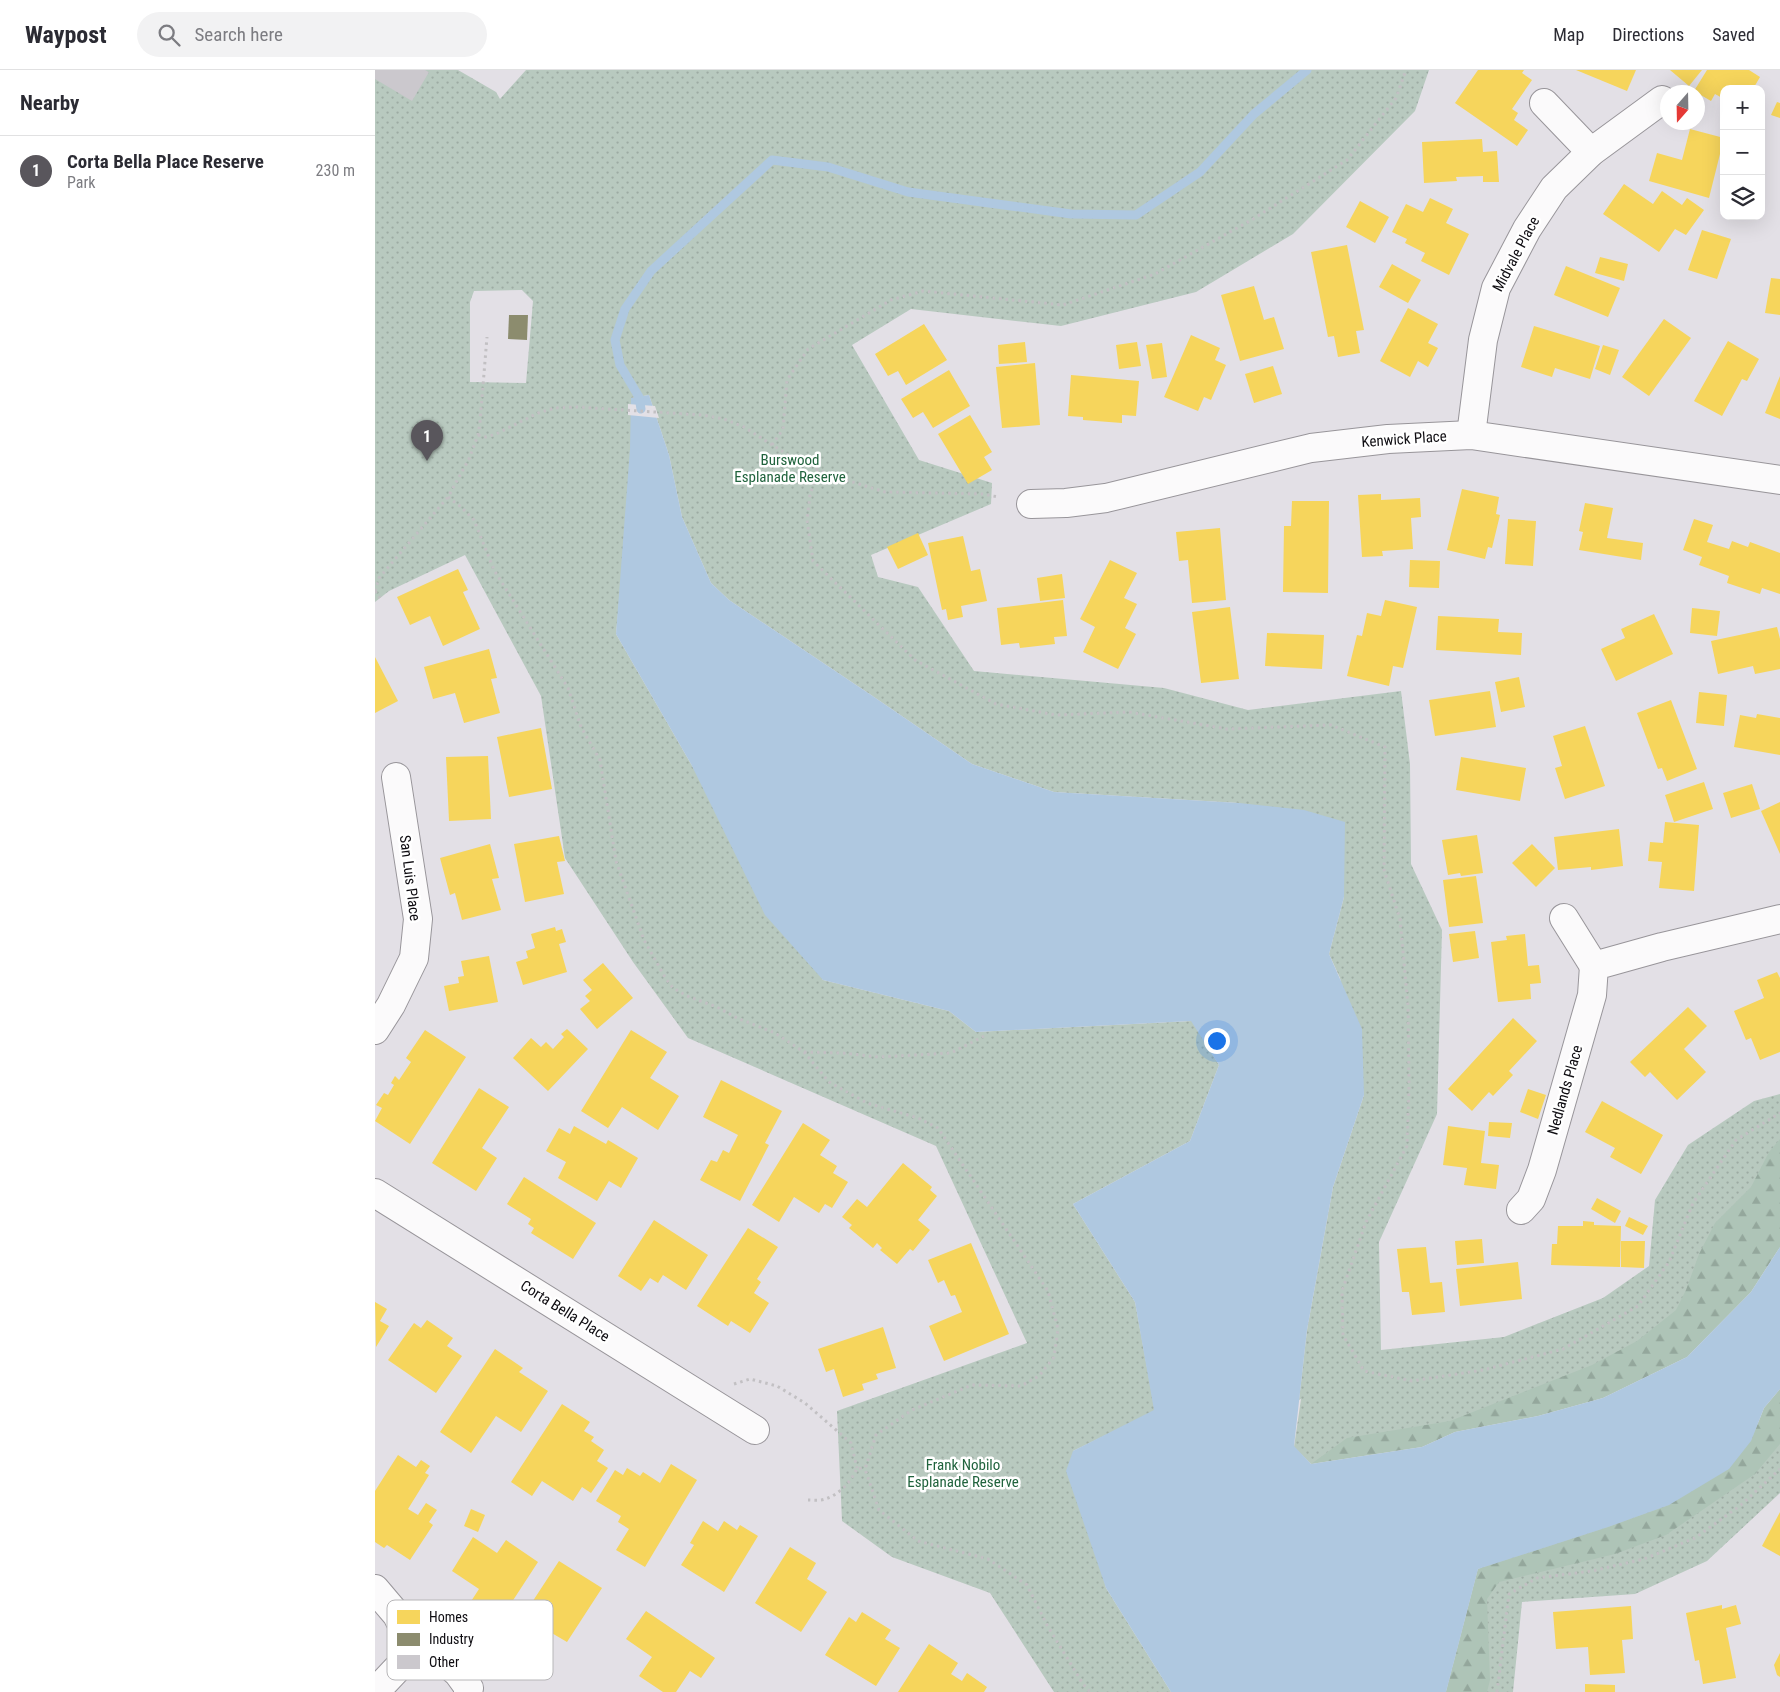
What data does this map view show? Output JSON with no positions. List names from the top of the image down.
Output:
{
  "streets": {
    "street": [
      "Midvale Place",
      "Kenwick Place",
      "San Luis Place",
      "Nedlands Place",
      "Corta Bella Place"
    ]
  },
  "crossings": [
    ["Midvale Place", "Kenwick Place"]
  ],
  "parks": ["Burswood Esplanade Reserve", "Frank Nobilo Esplanade Reserve"],
  "legend": ["Homes", "Industry", "Other"],
  "north": "bottom",
  "page": {
    "header": "Waypost",
    "search": "Search here",
    "nav": ["Map", "Directions", "Saved"],
    "heading": "Nearby",
    "map_buttons": ["+", "−"],
    "list": [
      {
        "mark": "1",
        "name": "Corta Bella Place Reserve",
        "note": "Park",
        "value": "230 m"
      }
    ],
    "pins": "1"
  }
}
